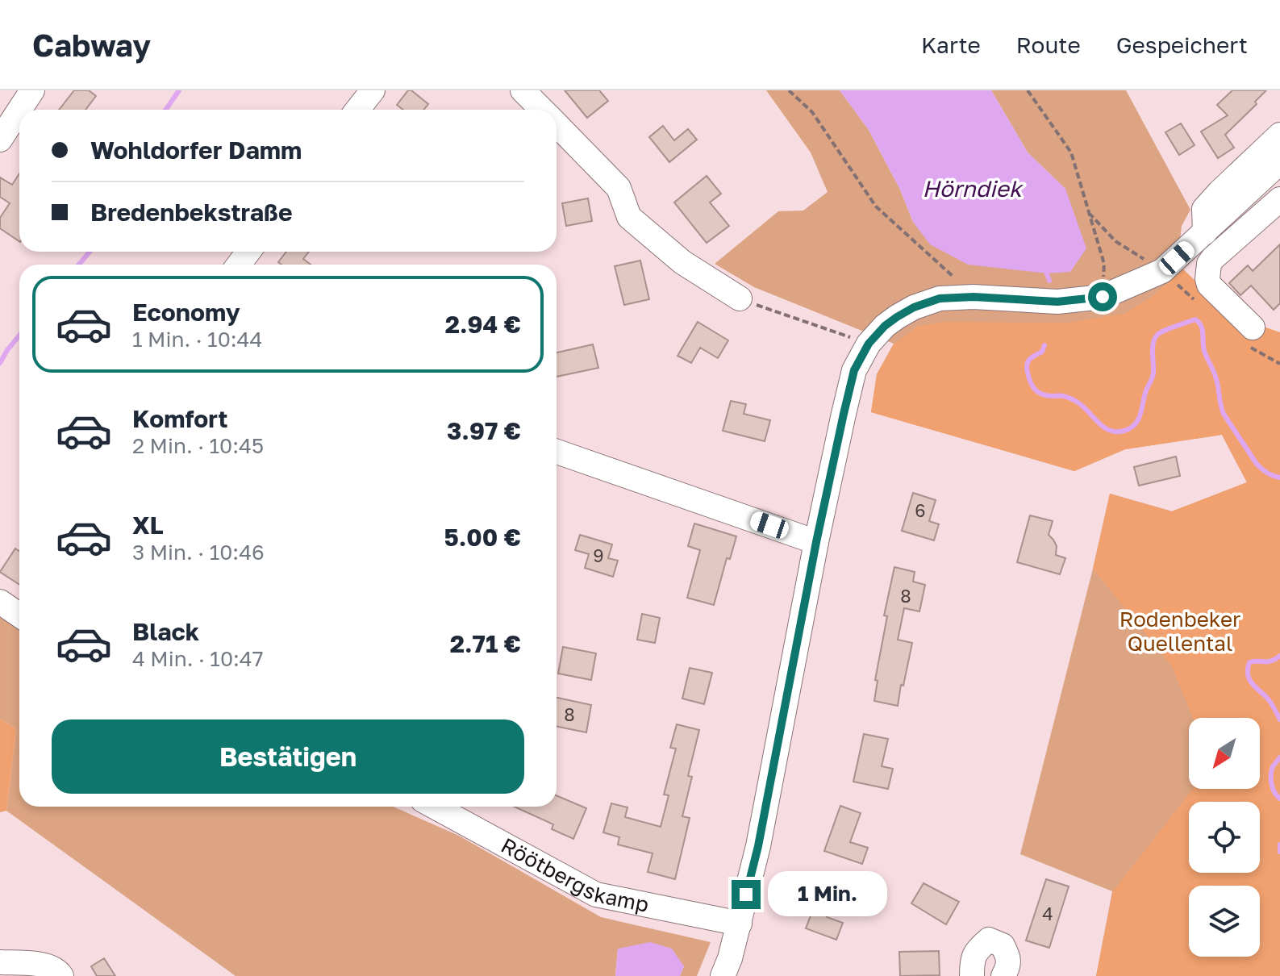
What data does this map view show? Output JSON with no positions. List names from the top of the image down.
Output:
{
  "streets": {
    "street": ["Röötbergskamp"]
  },
  "water": ["Hörndiek"],
  "parks": ["Rodenbeker Quellental"],
  "house_numbers": [
    "6",
    "9",
    "8",
    "8",
    "4"
  ],
  "north": "bottom left",
  "page": {
    "header": "Cabway",
    "nav": ["Karte", "Route", "Gespeichert"],
    "banner": ["Wohldorfer Damm", "Bredenbekstraße"],
    "list": [
      {
        "name": "Economy",
        "note": "1 Min. · 10:44",
        "value": "2.94 €"
      },
      {
        "name": "Komfort",
        "note": "2 Min. · 10:45",
        "value": "3.97 €"
      },
      {
        "name": "XL",
        "note": "3 Min. · 10:46",
        "value": "5.00 €"
      },
      {
        "name": "Black",
        "note": "4 Min. · 10:47",
        "value": "2.71 €"
      }
    ],
    "buttons": "Bestätigen",
    "bubble": "1 Min."
  }
}
